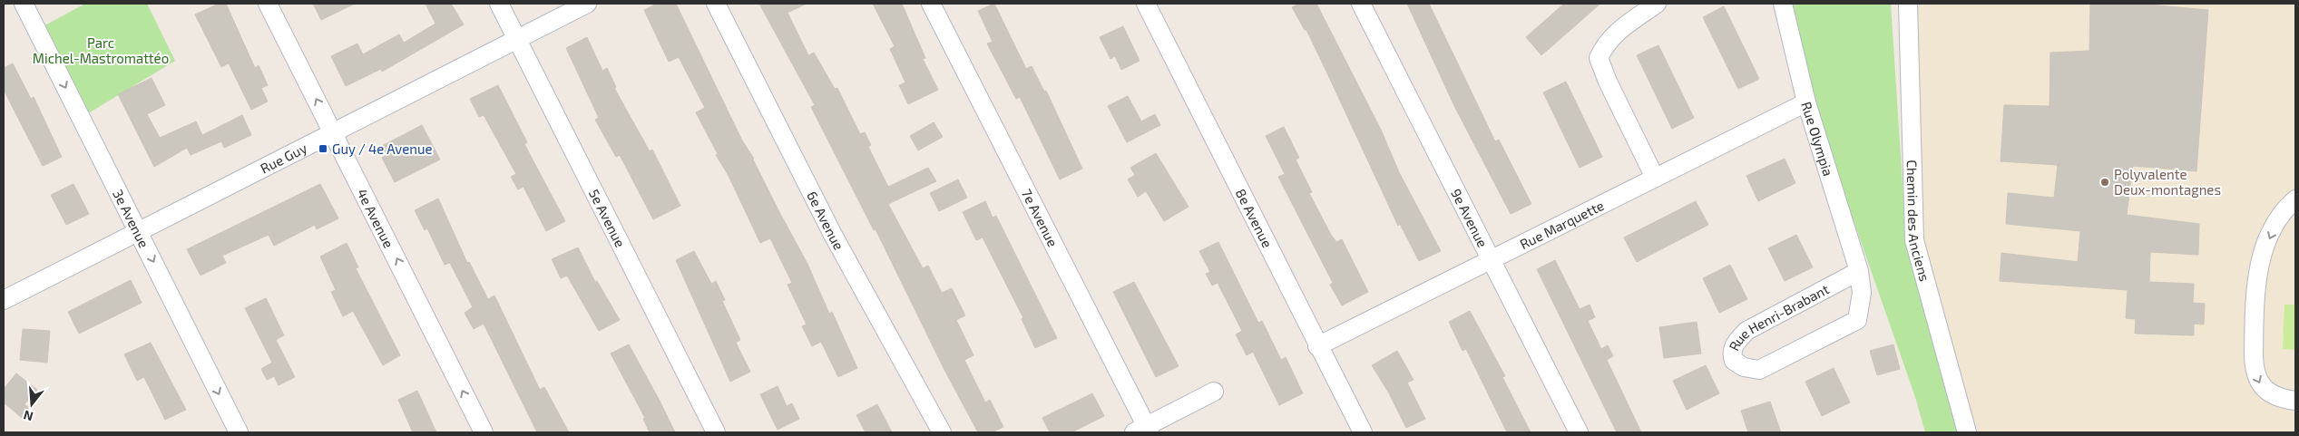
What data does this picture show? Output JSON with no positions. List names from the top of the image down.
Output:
{
  "streets": {
    "street": [
      "Rue Olympia",
      "Rue Guy",
      "4e Avenue",
      "5e Avenue",
      "3e Avenue",
      "7e Avenue",
      "8e Avenue",
      "9e Avenue",
      "6e Avenue",
      "Chemin des Anciens",
      "Rue Marquette",
      "Rue Henri-Brabant"
    ]
  },
  "crossings": [
    ["Rue Olympia", "Rue Marquette"],
    ["Rue Olympia", "Rue Henri-Brabant"],
    ["Rue Guy", "4e Avenue"],
    ["Rue Guy", "5e Avenue"],
    ["Rue Guy", "3e Avenue"],
    ["8e Avenue", "Rue Marquette"],
    ["9e Avenue", "Rue Marquette"]
  ],
  "one_way": ["4e Avenue", "3e Avenue"],
  "parks": ["Parc Michel-Mastromattéo"],
  "places": {
    "transit": ["Guy / 4e Avenue"],
    "other": ["Polyvalente Deux-montagnes"]
  },
  "north": "bottom"
}
